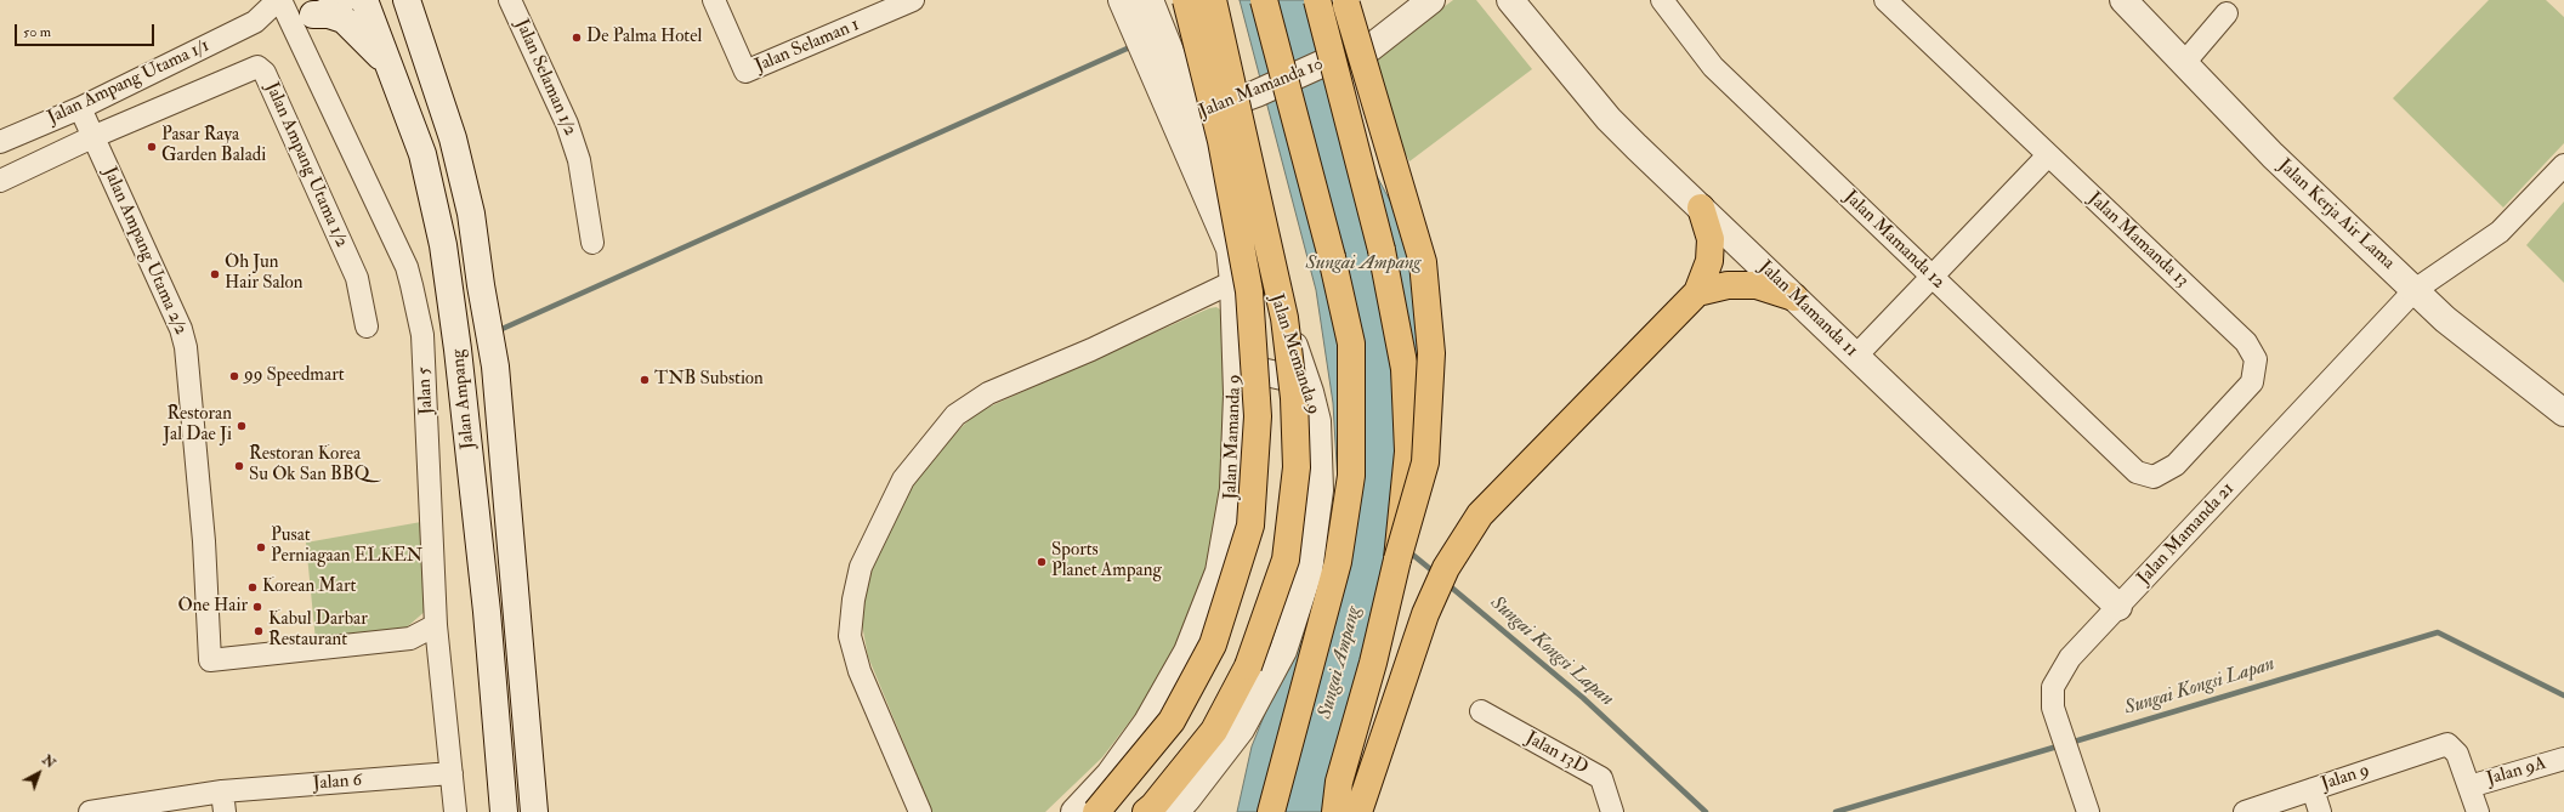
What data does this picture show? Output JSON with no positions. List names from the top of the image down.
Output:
{
  "streets": {
    "street": [
      "Jalan Selaman 1",
      "Jalan Selaman 1/2",
      "Jalan Ampang Utama 1/1",
      "Jalan Mamanda 10",
      "Jalan Ampang Utama 1/2",
      "Jalan Kerja Air Lama",
      "Jalan Mamanda 12",
      "Jalan Mamanda 13",
      "Jalan Ampang Utama 2/2",
      "Jalan Mamanda 11",
      "Jalan Memanda 9",
      "Jalan 5",
      "Jalan Ampang",
      "Jalan Mamanda 9",
      "Jalan Mamanda 21",
      "Jalan 13D",
      "Jalan 9A",
      "Jalan 9",
      "Jalan 6"
    ]
  },
  "crossings": [
    ["Jalan Ampang Utama 1/1", "Jalan Ampang Utama 2/2"],
    ["Jalan Ampang Utama 1/1", "Jalan 5"],
    ["Jalan Mamanda 10", "Jalan Memanda 9"],
    ["Jalan Ampang Utama 1/2", "Jalan Ampang Utama 2/2"],
    ["Jalan Kerja Air Lama", "Jalan Mamanda 21"],
    ["Jalan Mamanda 12", "Jalan Mamanda 13"],
    ["Jalan Ampang Utama 2/2", "Jalan 5"],
    ["Jalan Mamanda 11", "Jalan Mamanda 21"],
    ["Jalan Memanda 9", "Jalan Mamanda 9"],
    ["Jalan 5", "Jalan 6"],
    ["Jalan 9A", "Jalan 9"]
  ],
  "water": ["Sungai Ampang", "Sungai Kongsi Lapan"],
  "places": [
    "De Palma Hotel",
    "Pasar Raya Garden Baladi",
    "Oh Jun Hair Salon",
    "99 Speedmart",
    "TNB Substion",
    "Restoran Jal Dae Ji",
    "Restoran Korea Su Ok San BBQ",
    "Pusat Perniagaan ELKEN",
    "Sports Planet Ampang",
    "Korean Mart",
    "One Hair",
    "Kabul Darbar Restaurant"
  ],
  "scale_bar": "50 m",
  "north": "top right"
}
